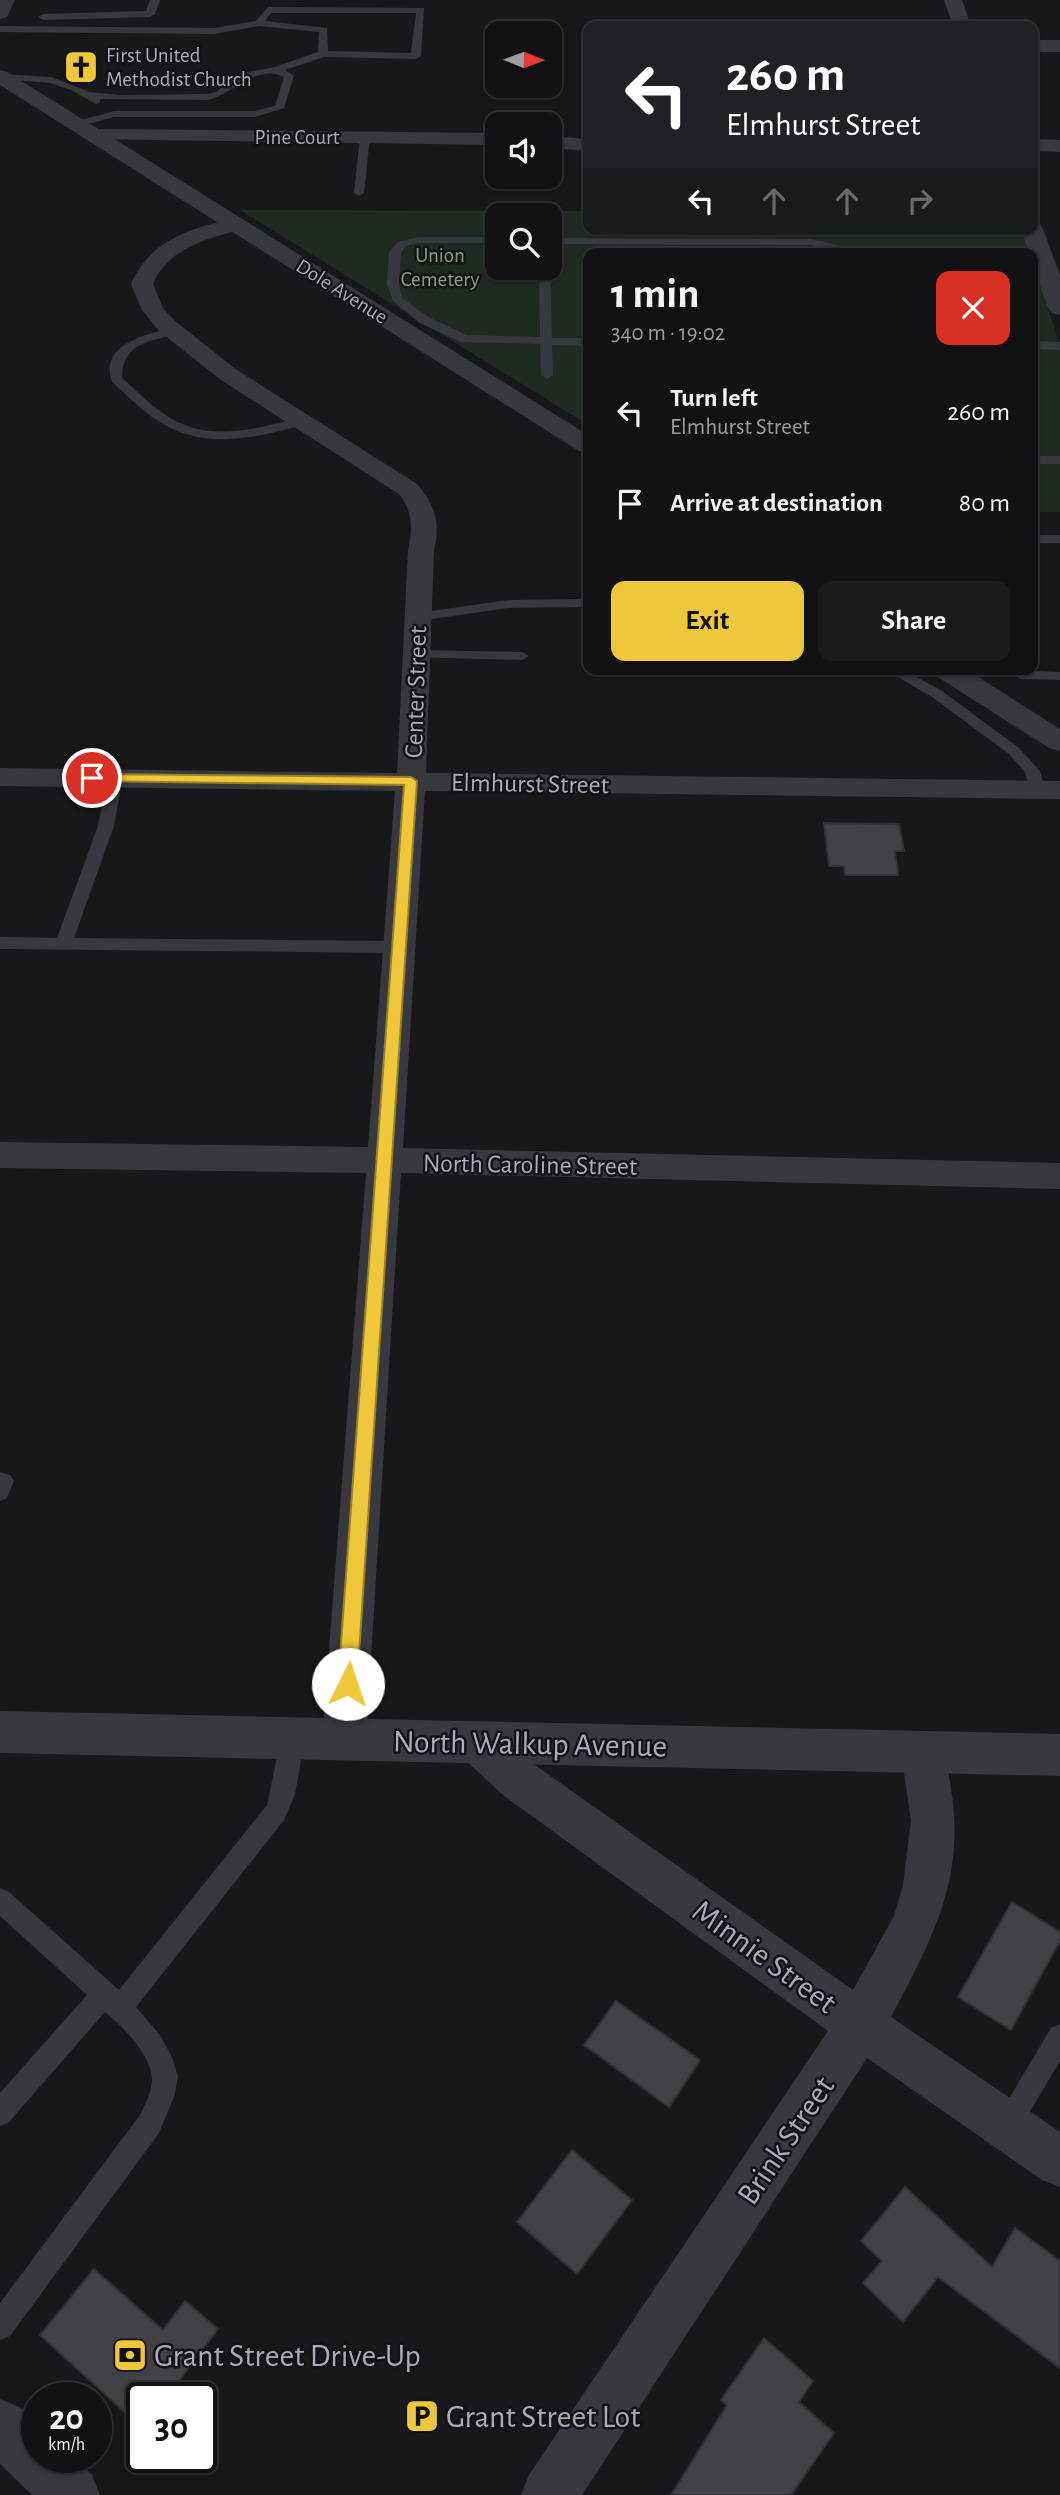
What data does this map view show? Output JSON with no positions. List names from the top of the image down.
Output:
{
  "streets": {
    "street": [
      "Pine Court",
      "Dole Avenue",
      "Center Street",
      "Elmhurst Street",
      "North Caroline Street",
      "North Walkup Avenue",
      "Minnie Street",
      "Brink Street"
    ]
  },
  "crossings": [
    ["Pine Court", "Dole Avenue"],
    ["Dole Avenue", "Center Street"],
    ["Center Street", "Elmhurst Street"],
    ["Center Street", "North Caroline Street"],
    ["Center Street", "North Walkup Avenue"],
    ["North Walkup Avenue", "Minnie Street"],
    ["North Walkup Avenue", "Brink Street"],
    ["Minnie Street", "Brink Street"]
  ],
  "parks": ["Union Cemetery"],
  "places": {
    "church": ["First United Methodist Church"],
    "bank": ["Grant Street Drive-Up"],
    "parking": ["Grant Street Lot"]
  },
  "north": "right",
  "page": {
    "turn": ["260 m", "Elmhurst Street"],
    "heading": ["1 min", "340 m · 19:02"],
    "list": [
      {
        "name": "Turn left",
        "note": "Elmhurst Street",
        "value": "260 m"
      },
      {
        "name": "Arrive at destination",
        "value": "80 m"
      }
    ],
    "buttons": ["Exit", "Share"],
    "speed": "20 km/h",
    "limit": "30"
  }
}
